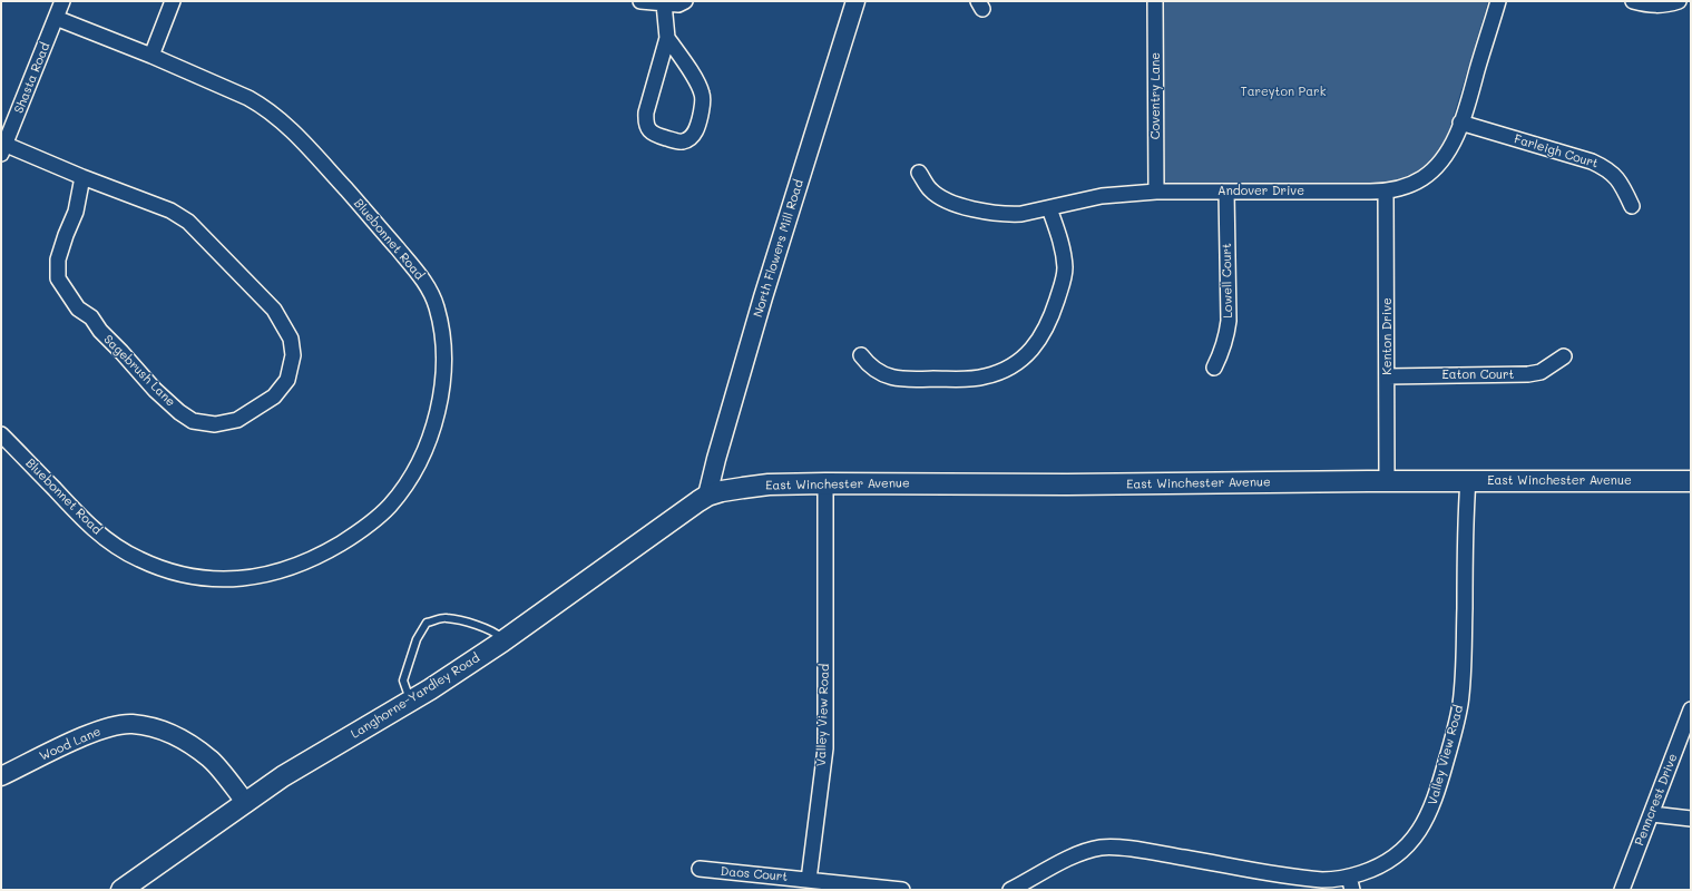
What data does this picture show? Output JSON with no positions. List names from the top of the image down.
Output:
{
  "streets": {
    "main road": ["East Winchester Avenue", "Langhorne-Yardley Road"],
    "street": [
      "Shasta Road",
      "Coventry Lane",
      "Farleigh Court",
      "Andover Drive",
      "Bluebonnet Road",
      "North Flowers Mill Road",
      "Lowell Court",
      "Kenton Drive",
      "Sagebrush Lane",
      "Eaton Court",
      "Valley View Road",
      "Wood Lane",
      "Penncrest Drive",
      "Daos Court"
    ]
  },
  "crossings": [
    ["Shasta Road", "Bluebonnet Road"],
    ["Shasta Road", "Sagebrush Lane"],
    ["Coventry Lane", "Andover Drive"],
    ["Farleigh Court", "Andover Drive"],
    ["Andover Drive", "Lowell Court"],
    ["Andover Drive", "Kenton Drive"],
    ["North Flowers Mill Road", "East Winchester Avenue"],
    ["North Flowers Mill Road", "Langhorne-Yardley Road"],
    ["Kenton Drive", "Eaton Court"],
    ["Kenton Drive", "East Winchester Avenue"],
    ["East Winchester Avenue", "Langhorne-Yardley Road"],
    ["East Winchester Avenue", "Valley View Road"],
    ["Langhorne-Yardley Road", "Wood Lane"],
    ["Valley View Road", "Daos Court"]
  ],
  "parks": ["Tareyton Park"]
}
